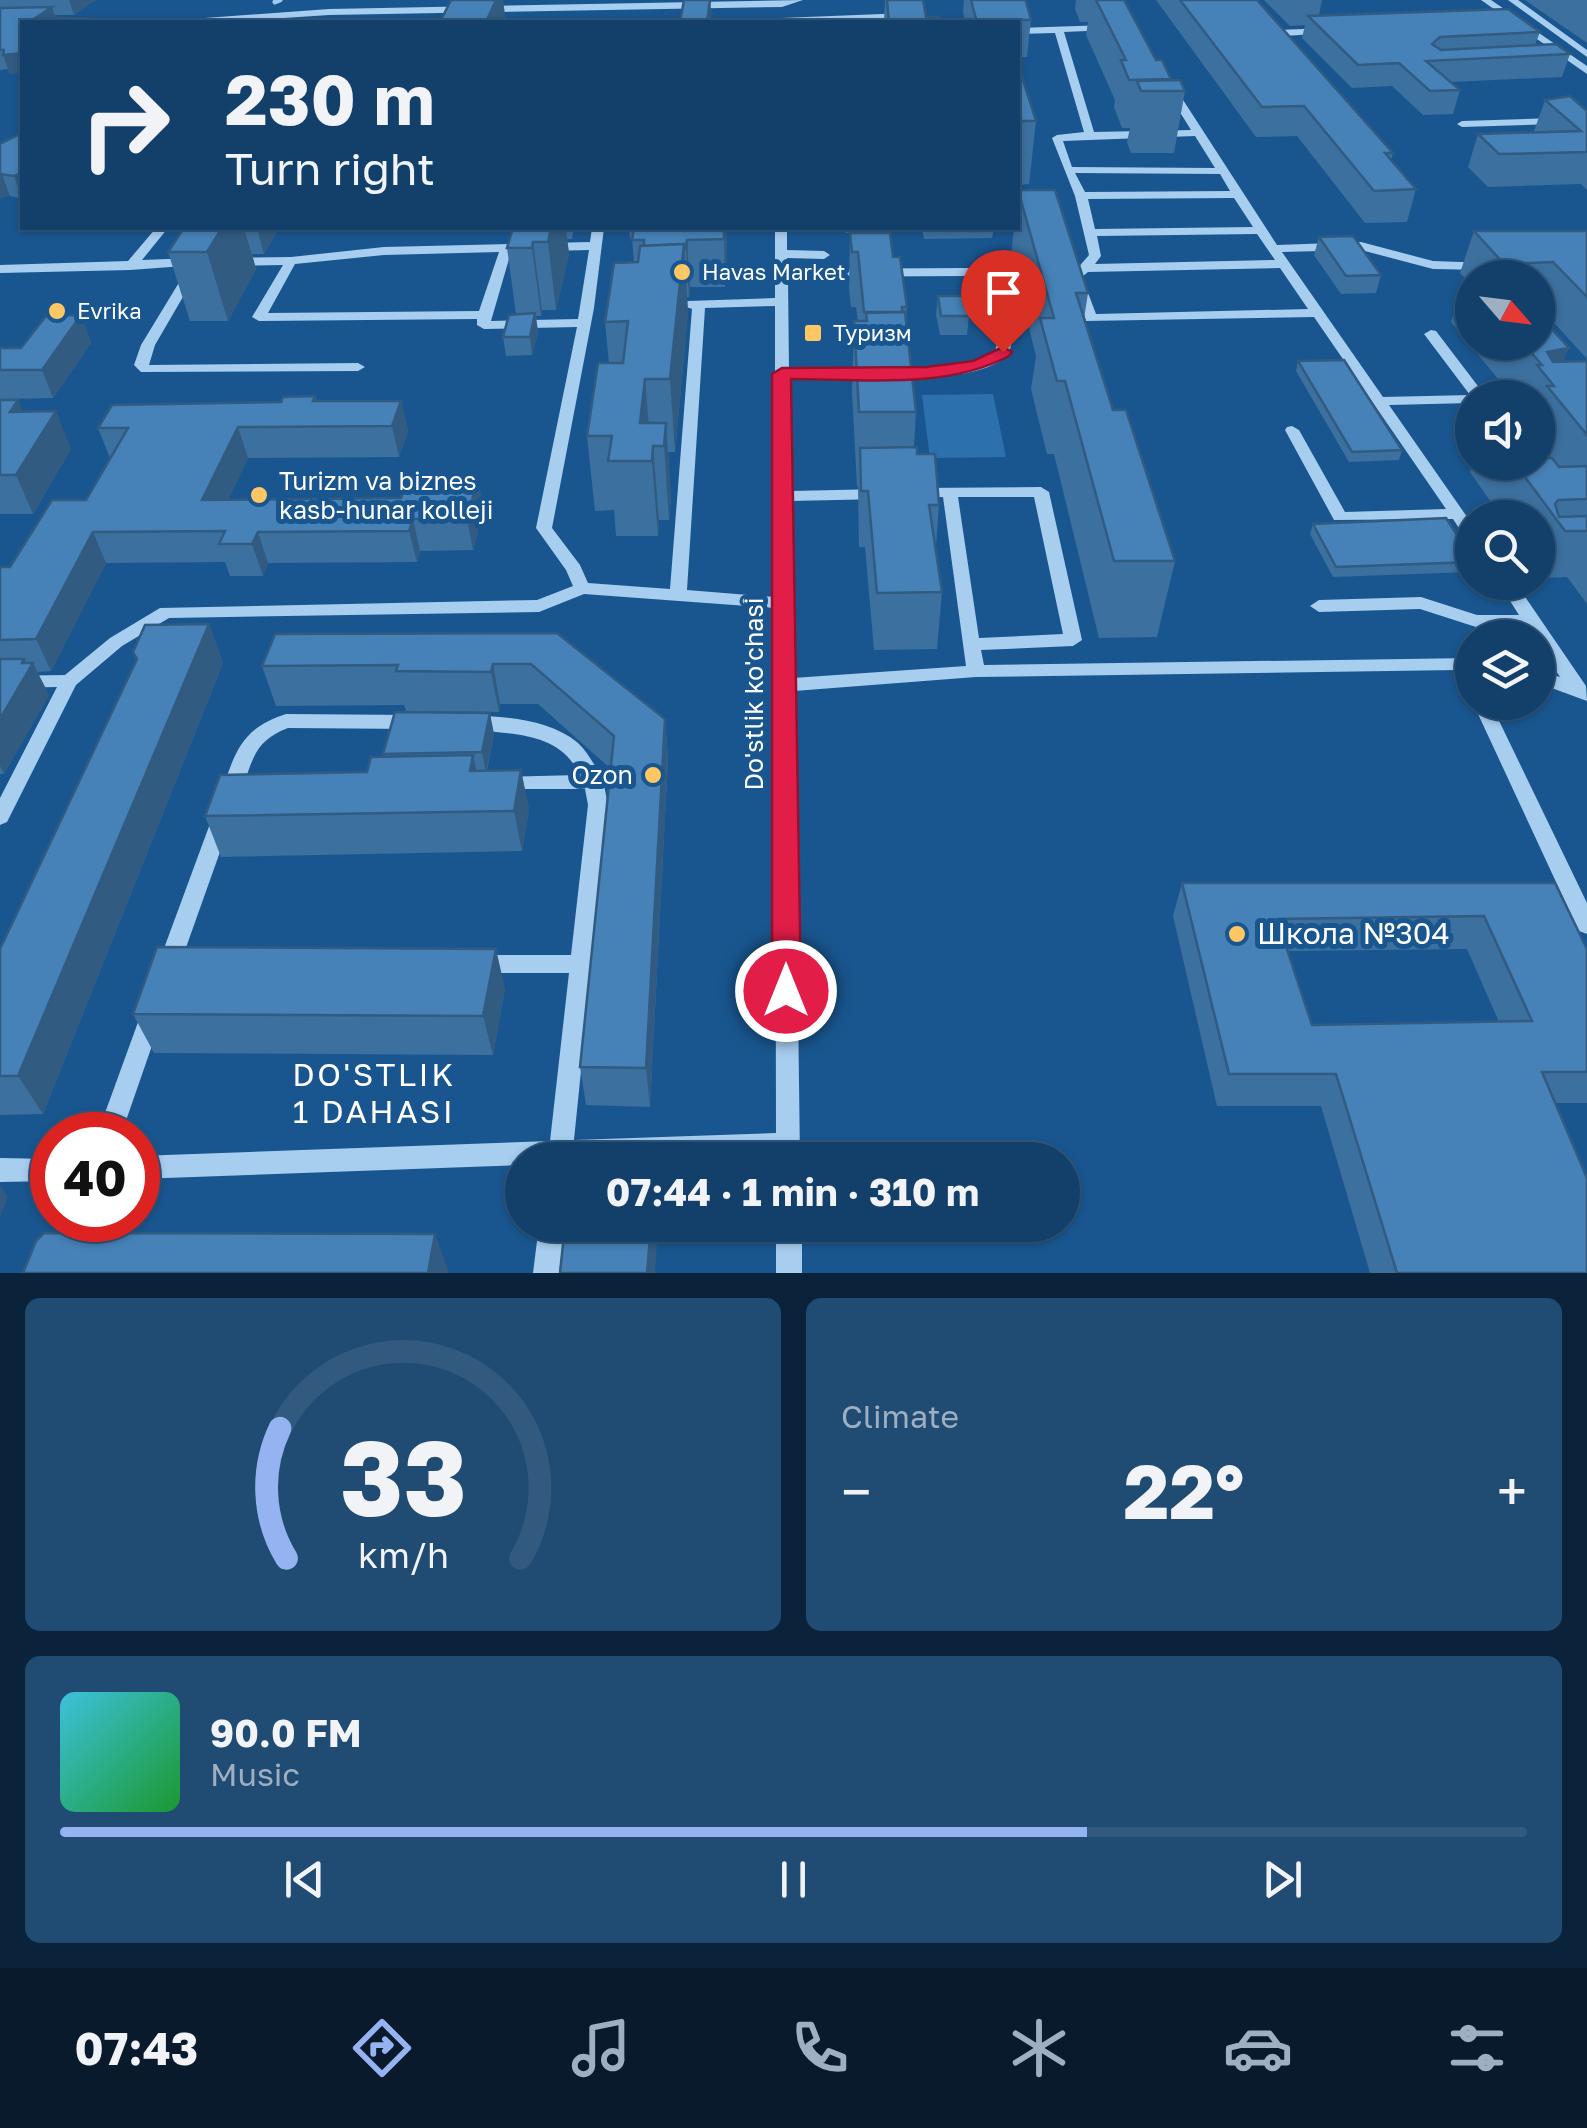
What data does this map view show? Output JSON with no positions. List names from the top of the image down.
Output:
{
  "streets": {
    "street": ["Do'stlik ko'chasi"]
  },
  "districts": ["DO'STLIK 1 DAHASI"],
  "places": {
    "other": [
      "Havas Market",
      "Evrika",
      "Turizm va biznes kasb-hunar kolleji",
      "Ozon",
      "Школа №304"
    ],
    "transit": ["Туризм"]
  },
  "north": "bottom right",
  "page": {
    "turn": ["230 m", "Turn right"],
    "limit": "40",
    "trip": "07:44 · 1 min · 310 m",
    "tile": "Climate",
    "heat": ["−", "22°", "+"],
    "song": ["90.0 FM", "Music"],
    "tabs": "07:43",
    "gauge": ["33", "km/h"]
  }
}
